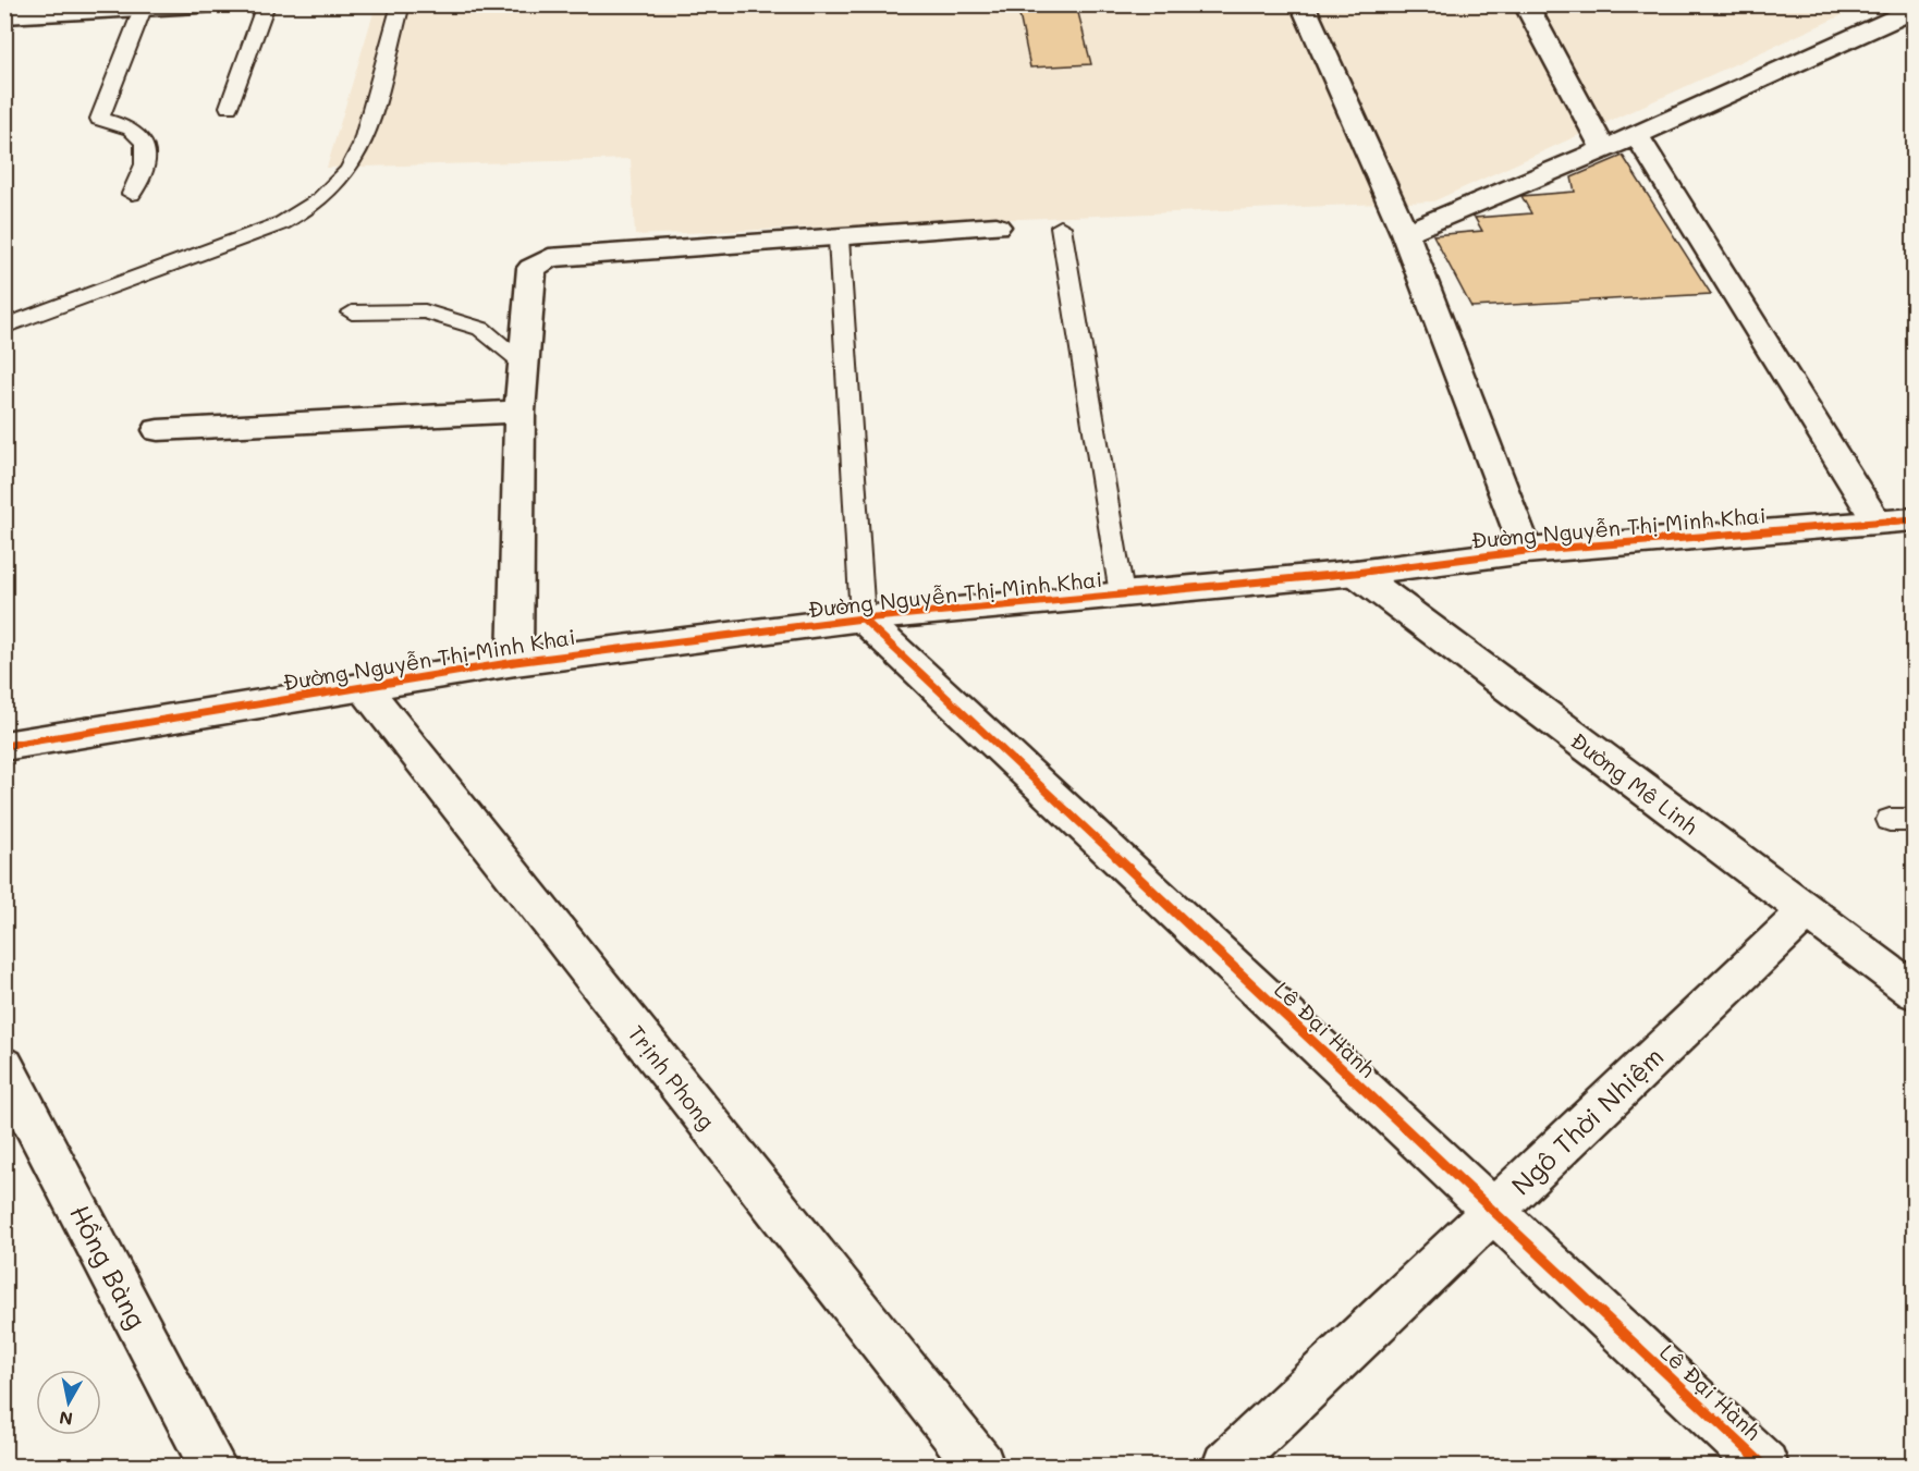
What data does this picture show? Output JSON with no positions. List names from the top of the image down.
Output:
{
  "streets": {
    "street": [
      "Đường Nguyễn Thị Minh Khai",
      "Đường Mê Linh",
      "Lê Đại Hành",
      "Trịnh Phong",
      "Ngô Thời Nhiệm",
      "Hồng Bàng"
    ]
  },
  "crossings": [
    ["Đường Nguyễn Thị Minh Khai", "Đường Mê Linh"],
    ["Đường Nguyễn Thị Minh Khai", "Lê Đại Hành"],
    ["Đường Nguyễn Thị Minh Khai", "Trịnh Phong"],
    ["Đường Mê Linh", "Ngô Thời Nhiệm"],
    ["Lê Đại Hành", "Ngô Thời Nhiệm"]
  ],
  "north": "bottom"
}
